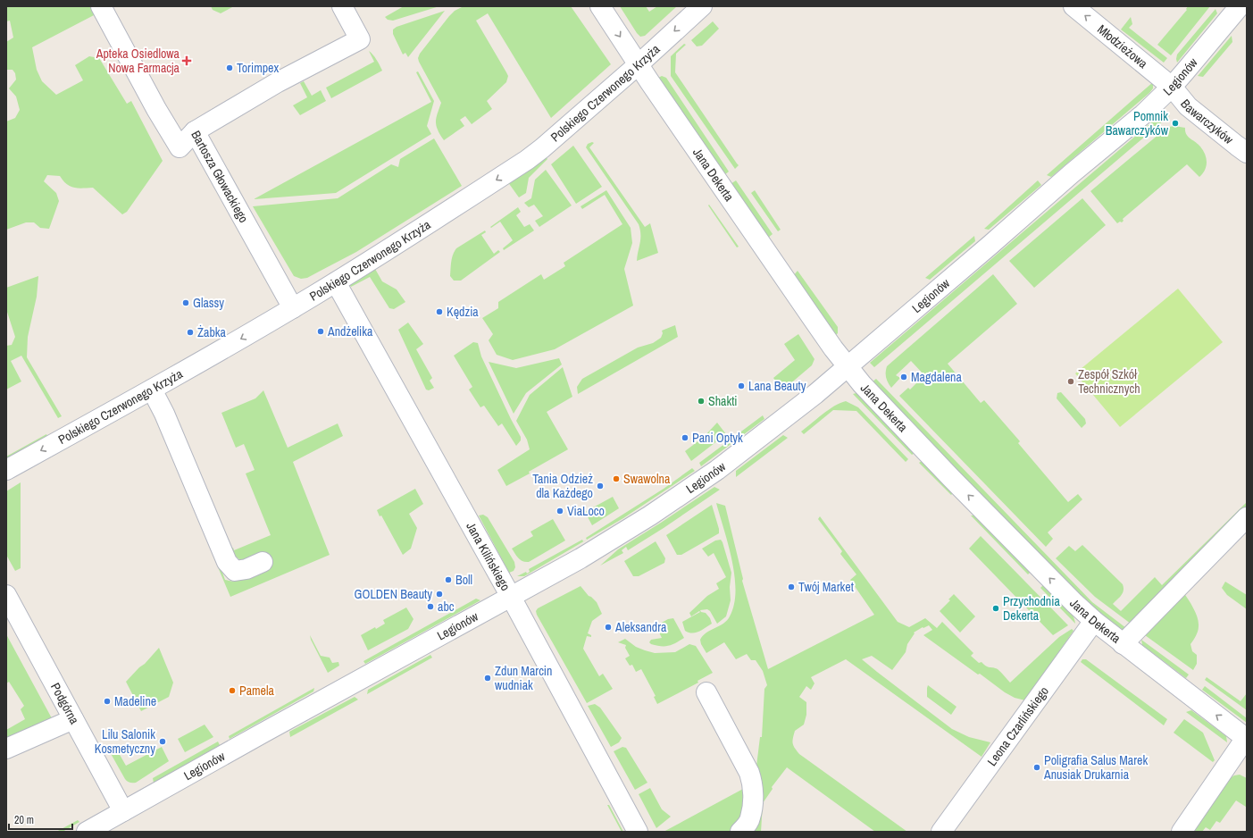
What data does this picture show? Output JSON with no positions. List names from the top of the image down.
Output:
{
  "streets": {
    "street": [
      "Młodzieżowa",
      "Legionów",
      "Polskiego Czerwonego Krzyża",
      "Bawarczyków",
      "Jana Dekerta",
      "Bartosza Głowackiego",
      "Jana Kilińskiego",
      "Podgórna",
      "Leona Czarlińskiego"
    ]
  },
  "crossings": [
    ["Młodzieżowa", "Legionów"],
    ["Młodzieżowa", "Bawarczyków"],
    ["Legionów", "Bawarczyków"],
    ["Legionów", "Jana Dekerta"],
    ["Legionów", "Jana Kilińskiego"],
    ["Legionów", "Podgórna"],
    ["Polskiego Czerwonego Krzyża", "Jana Dekerta"],
    ["Polskiego Czerwonego Krzyża", "Bartosza Głowackiego"],
    ["Polskiego Czerwonego Krzyża", "Jana Kilińskiego"],
    ["Jana Dekerta", "Leona Czarlińskiego"]
  ],
  "one_way": ["Młodzieżowa", "Polskiego Czerwonego Krzyża"],
  "places": {
    "health": ["Apteka Osiedlowa Nowa Farmacja"],
    "other": [
      "Torimpex",
      "Pomnik Bawarczyków",
      "Glassy",
      "Kędzia",
      "Andżelika",
      "Żabka",
      "Magdalena",
      "Zespół Szkół Technicznych",
      "Lana Beauty",
      "Shakti",
      "Pani Optyk",
      "Swawolna",
      "Tania Odzież dla Każdego",
      "ViaLoco",
      "Boll",
      "Twój Market",
      "GOLDEN Beauty",
      "abc",
      "Przychodnia Dekerta",
      "Aleksandra",
      "Zdun Marcin wudniak",
      "Pamela",
      "Madeline",
      "Lilu Salonik Kosmetyczny",
      "Poligrafia Salus Marek Anusiak Drukarnia"
    ]
  },
  "scale_bar": "20 m"
}
